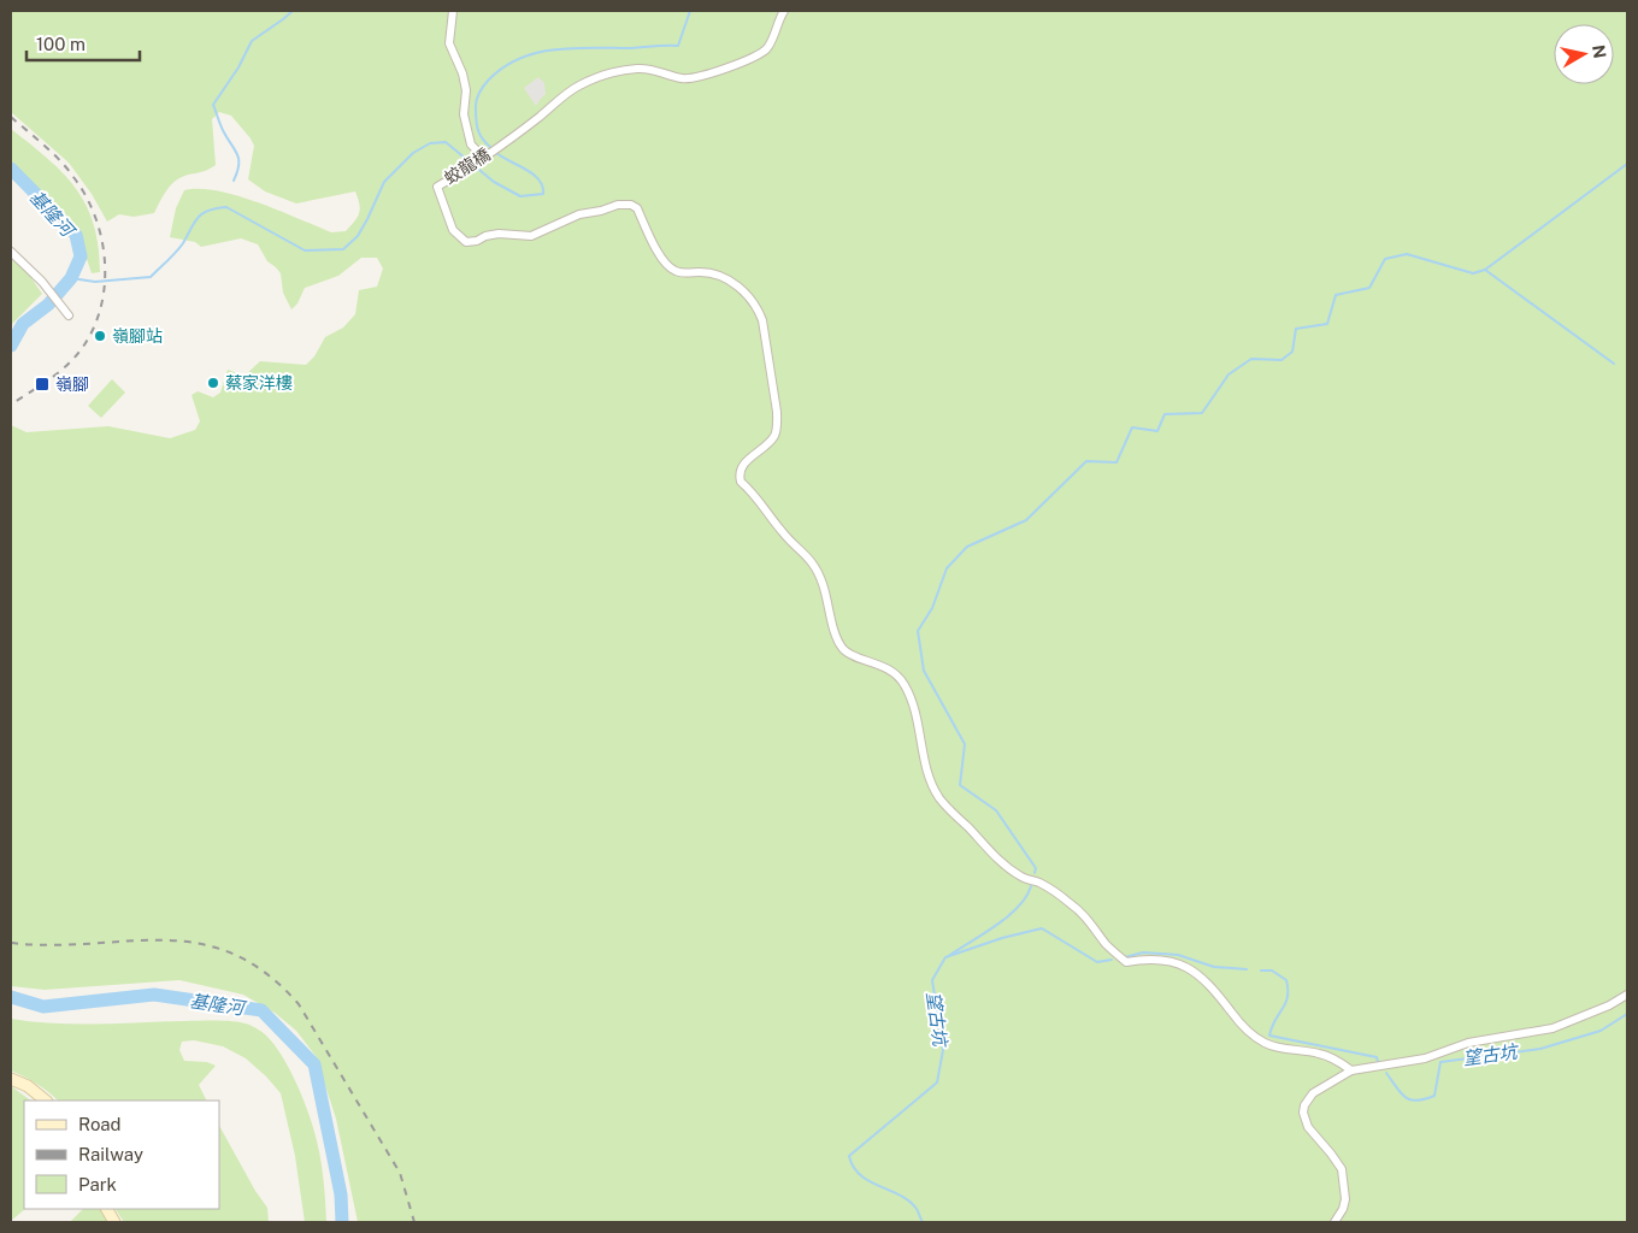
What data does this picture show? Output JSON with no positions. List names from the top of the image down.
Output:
{
  "streets": {
    "street": ["蛟龍橋"]
  },
  "water": ["基隆河", "望古坑"],
  "places": {
    "other": ["嶺腳站", "蔡家洋樓"],
    "transit": ["嶺腳"]
  },
  "legend": ["Road", "Railway", "Park"],
  "scale_bar": "100 m",
  "north": "right"
}
